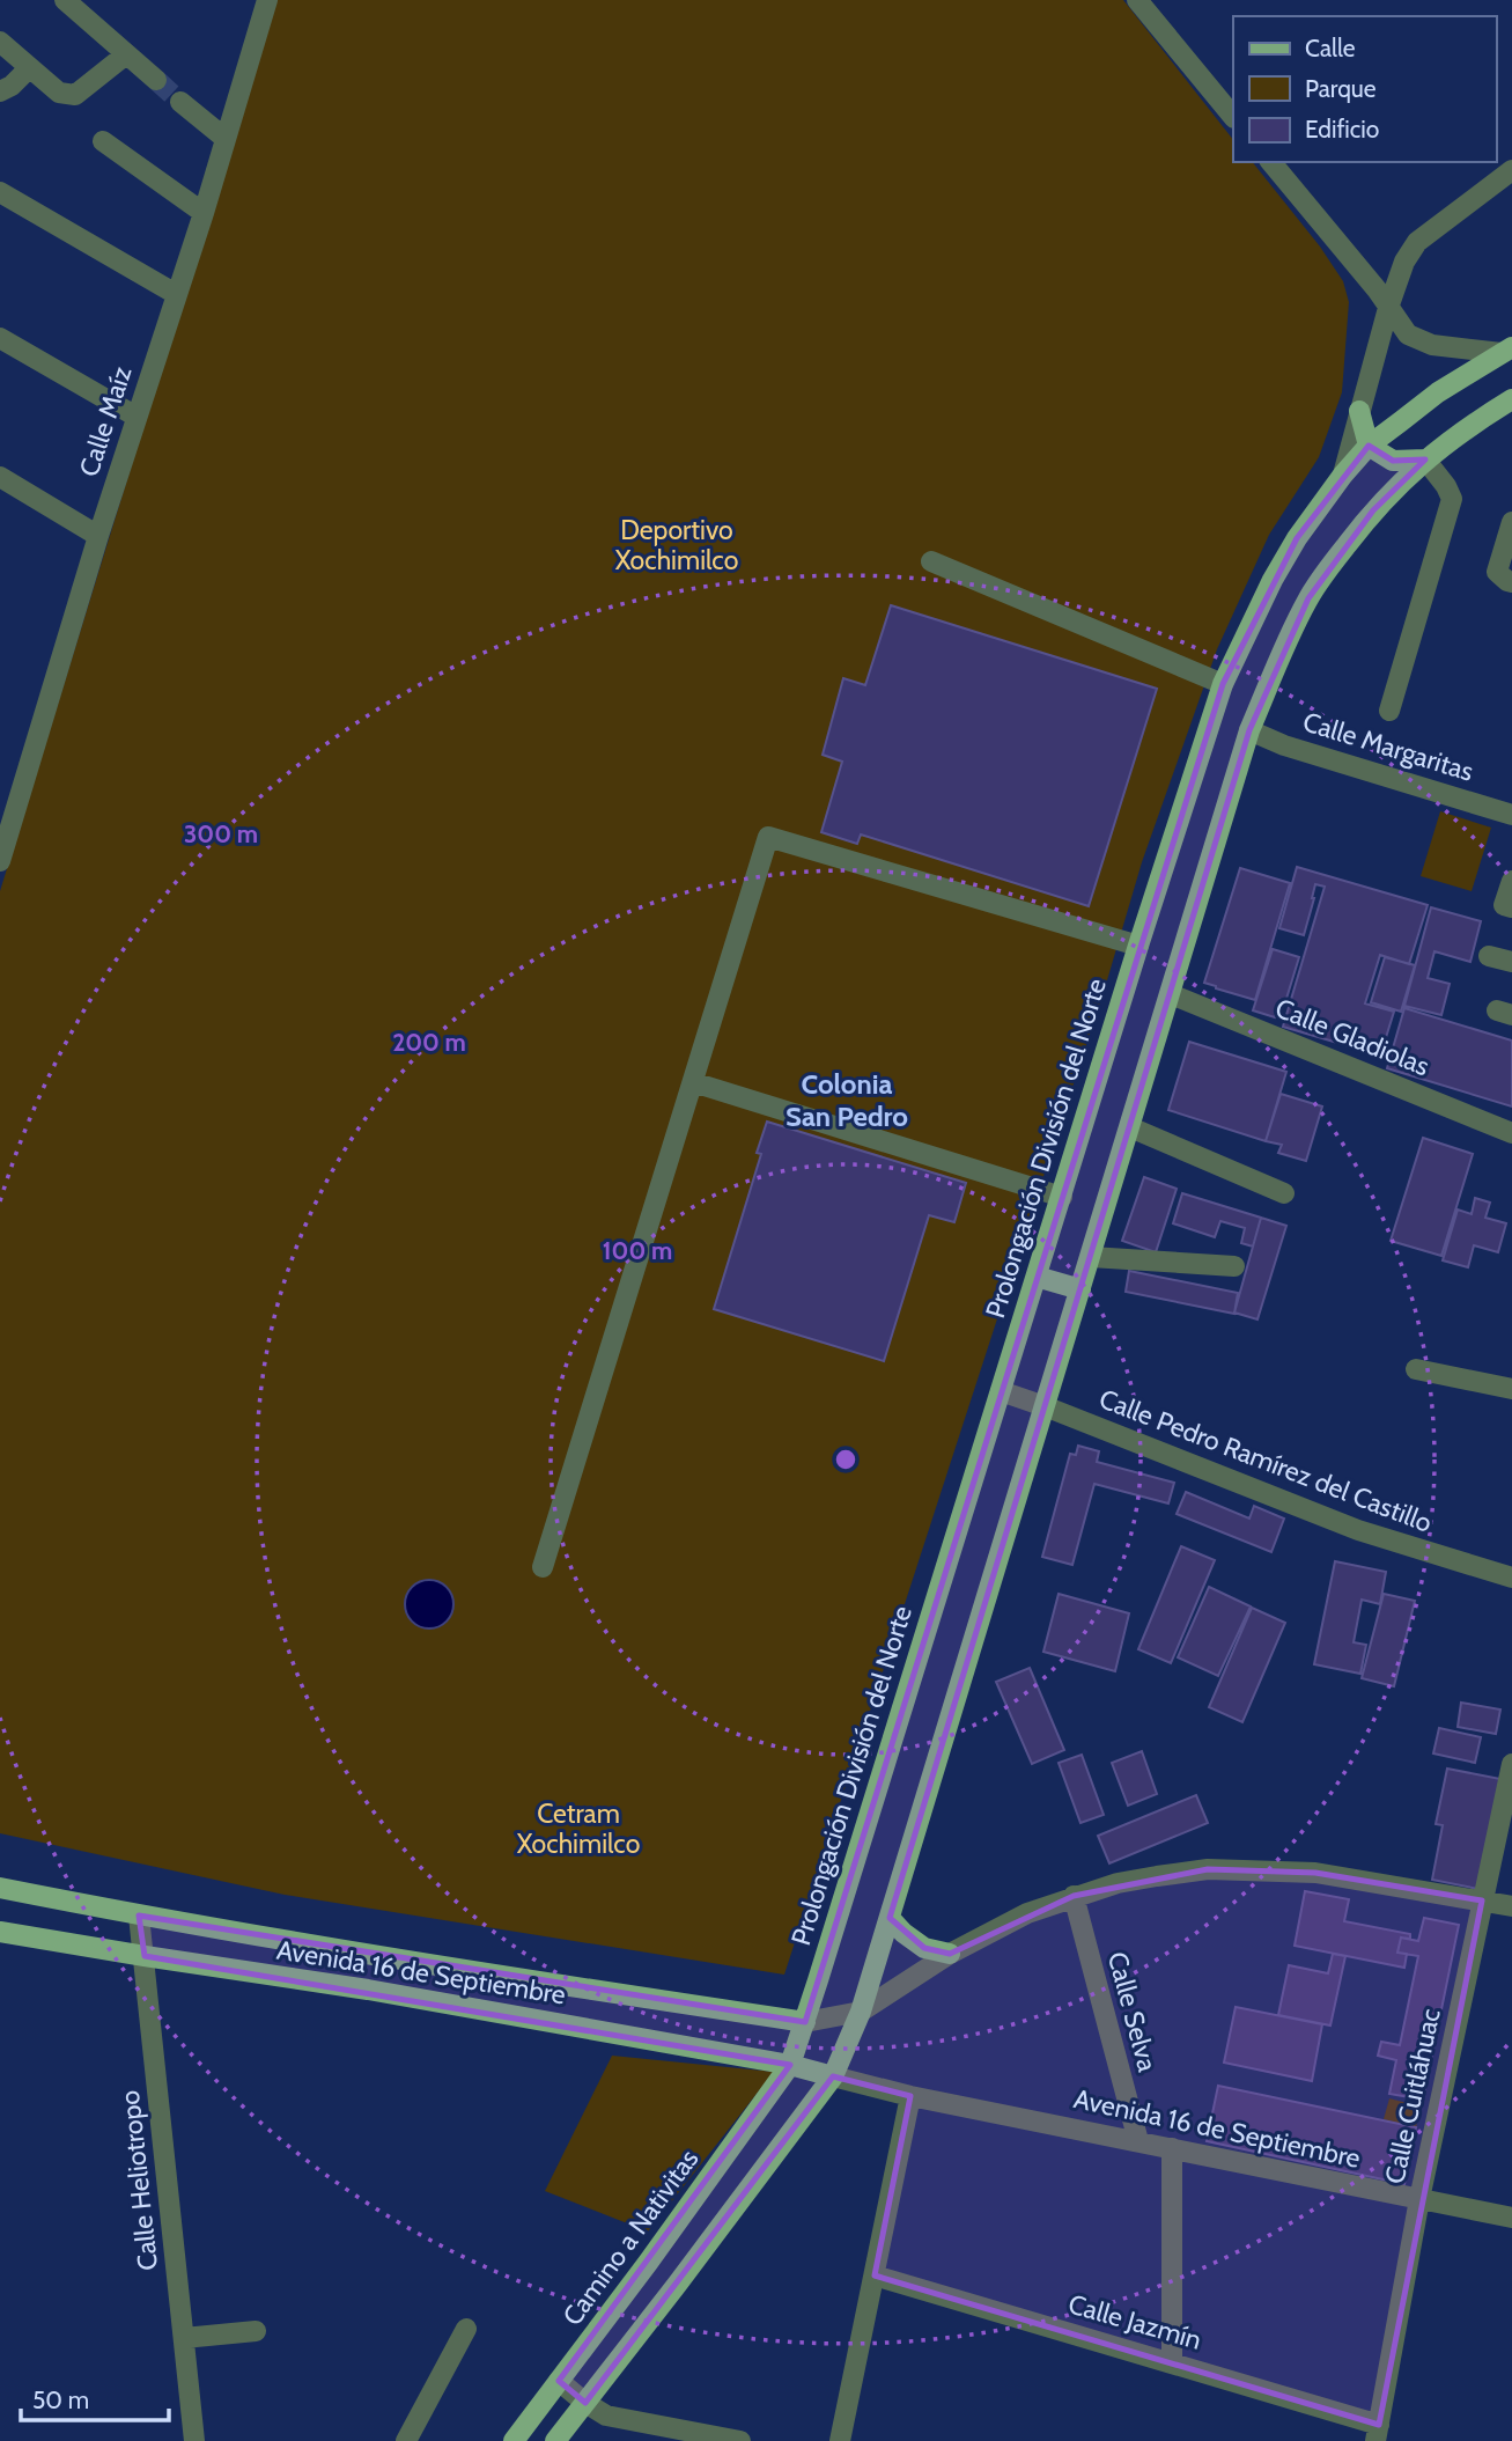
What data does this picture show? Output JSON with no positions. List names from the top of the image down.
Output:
{
  "streets": {
    "main road": ["Prolongación División del Norte", "Avenida 16 de Septiembre", "Camino a Nativitas"],
    "street": [
      "Calle Maíz",
      "Calle Margaritas",
      "Calle Gladiolas",
      "Calle Pedro Ramírez del Castillo",
      "Calle Selva",
      "Calle Cuitláhuac",
      "Calle Heliotropo",
      "Calle Jazmín"
    ]
  },
  "crossings": [
    ["Prolongación División del Norte", "Calle Pedro Ramírez del Castillo"],
    ["Prolongación División del Norte", "Avenida 16 de Septiembre"],
    ["Prolongación División del Norte", "Camino a Nativitas"],
    ["Avenida 16 de Septiembre", "Calle Selva"],
    ["Avenida 16 de Septiembre", "Calle Cuitláhuac"],
    ["Avenida 16 de Septiembre", "Calle Heliotropo"],
    ["Avenida 16 de Septiembre", "Camino a Nativitas"],
    ["Calle Cuitláhuac", "Calle Jazmín"]
  ],
  "districts": ["Colonia San Pedro"],
  "parks": ["Deportivo Xochimilco", "Cetram Xochimilco"],
  "legend": ["Calle", "Parque", "Edificio"],
  "scale_bar": "50 m",
  "rings": ["300 m", "200 m", "100 m"]
}
